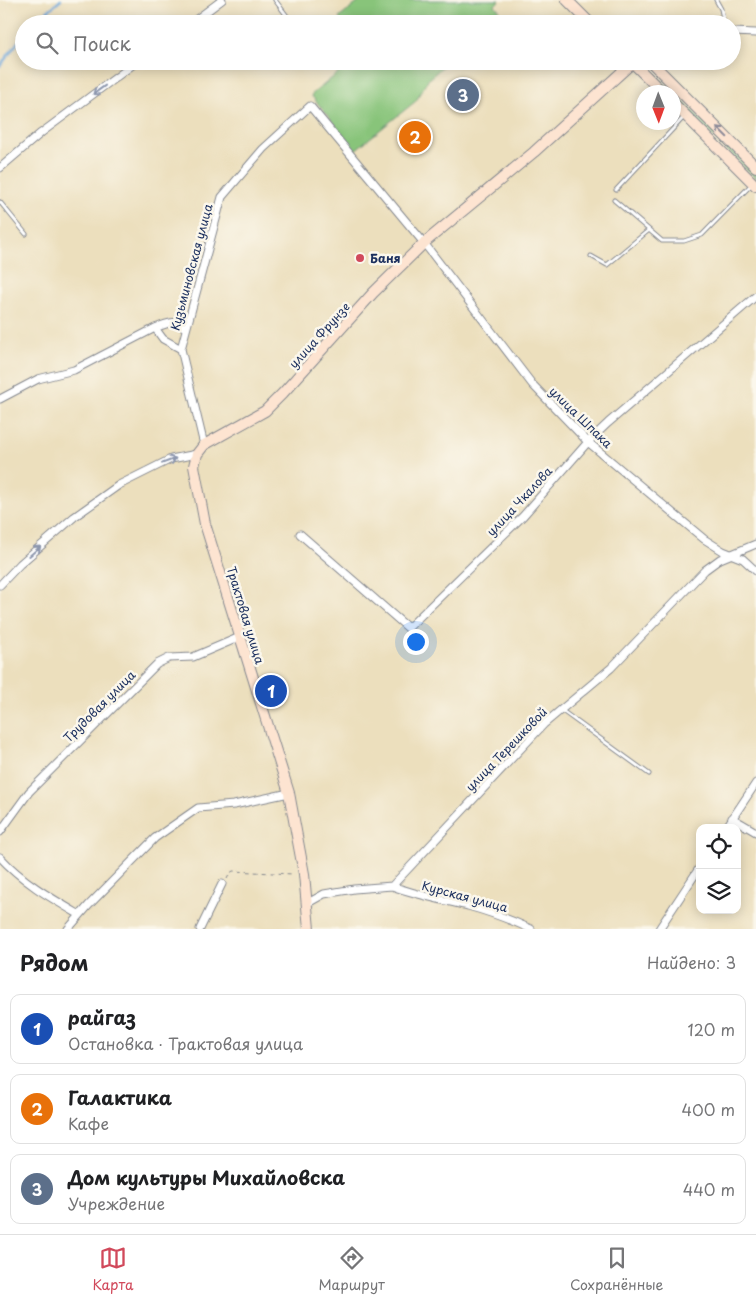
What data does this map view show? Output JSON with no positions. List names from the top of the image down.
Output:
{
  "streets": {
    "street": [
      "Кузьминовская улица",
      "улица Фрунзе",
      "улица Шпака",
      "улица Чкалова",
      "Трактовая улица",
      "Трудовая улица",
      "улица Терешковой",
      "Курская улица"
    ]
  },
  "crossings": [
    ["Кузьминовская улица", "улица Фрунзе"],
    ["Кузьминовская улица", "улица Шпака"],
    ["улица Фрунзе", "улица Шпака"],
    ["улица Фрунзе", "Трактовая улица"],
    ["улица Шпака", "улица Чкалова"],
    ["улица Шпака", "улица Терешковой"],
    ["Трактовая улица", "Трудовая улица"],
    ["улица Терешковой", "Курская улица"]
  ],
  "places": ["Баня"],
  "north": "bottom",
  "page": {
    "search": "Поиск",
    "pins": ["3", "2", "1"],
    "heading": ["Рядом", "Найдено: 3"],
    "list": [
      {
        "mark": "1",
        "name": "райгаз",
        "note": "Остановка · Трактовая улица",
        "value": "120 m"
      },
      {
        "mark": "2",
        "name": "Галактика",
        "note": "Кафе",
        "value": "400 m"
      },
      {
        "mark": "3",
        "name": "Дом культуры Михайловска",
        "note": "Учреждение",
        "value": "440 m"
      }
    ],
    "nav": ["Карта", "Маршрут", "Сохранённые"]
  }
}
